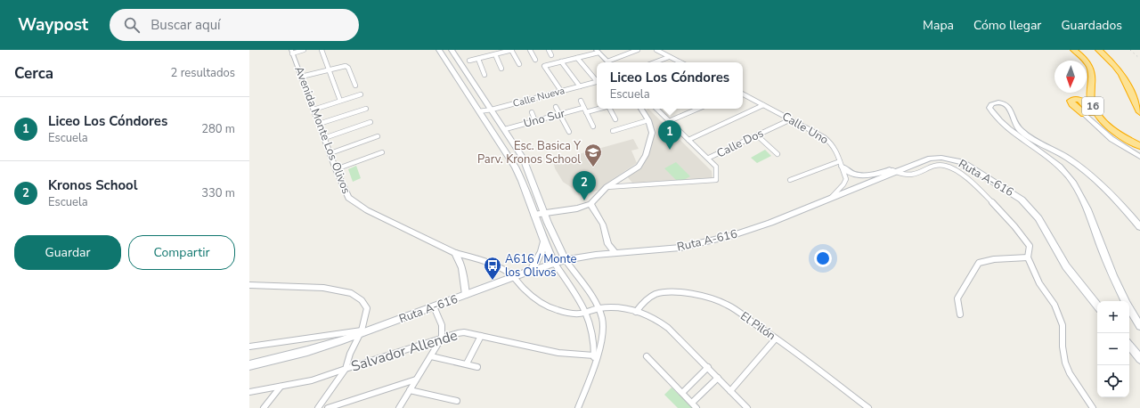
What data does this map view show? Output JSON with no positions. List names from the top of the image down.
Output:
{
  "streets": {
    "highway": ["16"],
    "main road": ["Ruta A-616"],
    "street": [
      "Calle Nueva",
      "Uno Sur",
      "Calle Uno",
      "Avenida Monte Los Olivos",
      "Calle Dos",
      "El Pilón",
      "Salvador Allende"
    ]
  },
  "crossings": [
    ["Calle Uno", "Calle Dos"],
    ["Calle Uno", "Ruta A-616"]
  ],
  "places": {
    "school or university": ["Esc. Basica Y Parv. Kronos School"],
    "bus stop": ["A616 / Monte los Olivos"]
  },
  "north": "bottom",
  "page": {
    "header": "Waypost",
    "search": "Buscar aquí",
    "nav": ["Mapa", "Cómo llegar", "Guardados"],
    "heading": ["Cerca", "2 resultados"],
    "popup": ["Liceo Los Cóndores", "Escuela"],
    "list": [
      {
        "mark": "1",
        "name": "Liceo Los Cóndores",
        "note": "Escuela",
        "value": "280 m"
      },
      {
        "mark": "2",
        "name": "Kronos School",
        "note": "Escuela",
        "value": "330 m"
      }
    ],
    "pins": ["1", "2"],
    "buttons": ["Guardar", "Compartir"],
    "map_buttons": ["+", "−"]
  }
}
